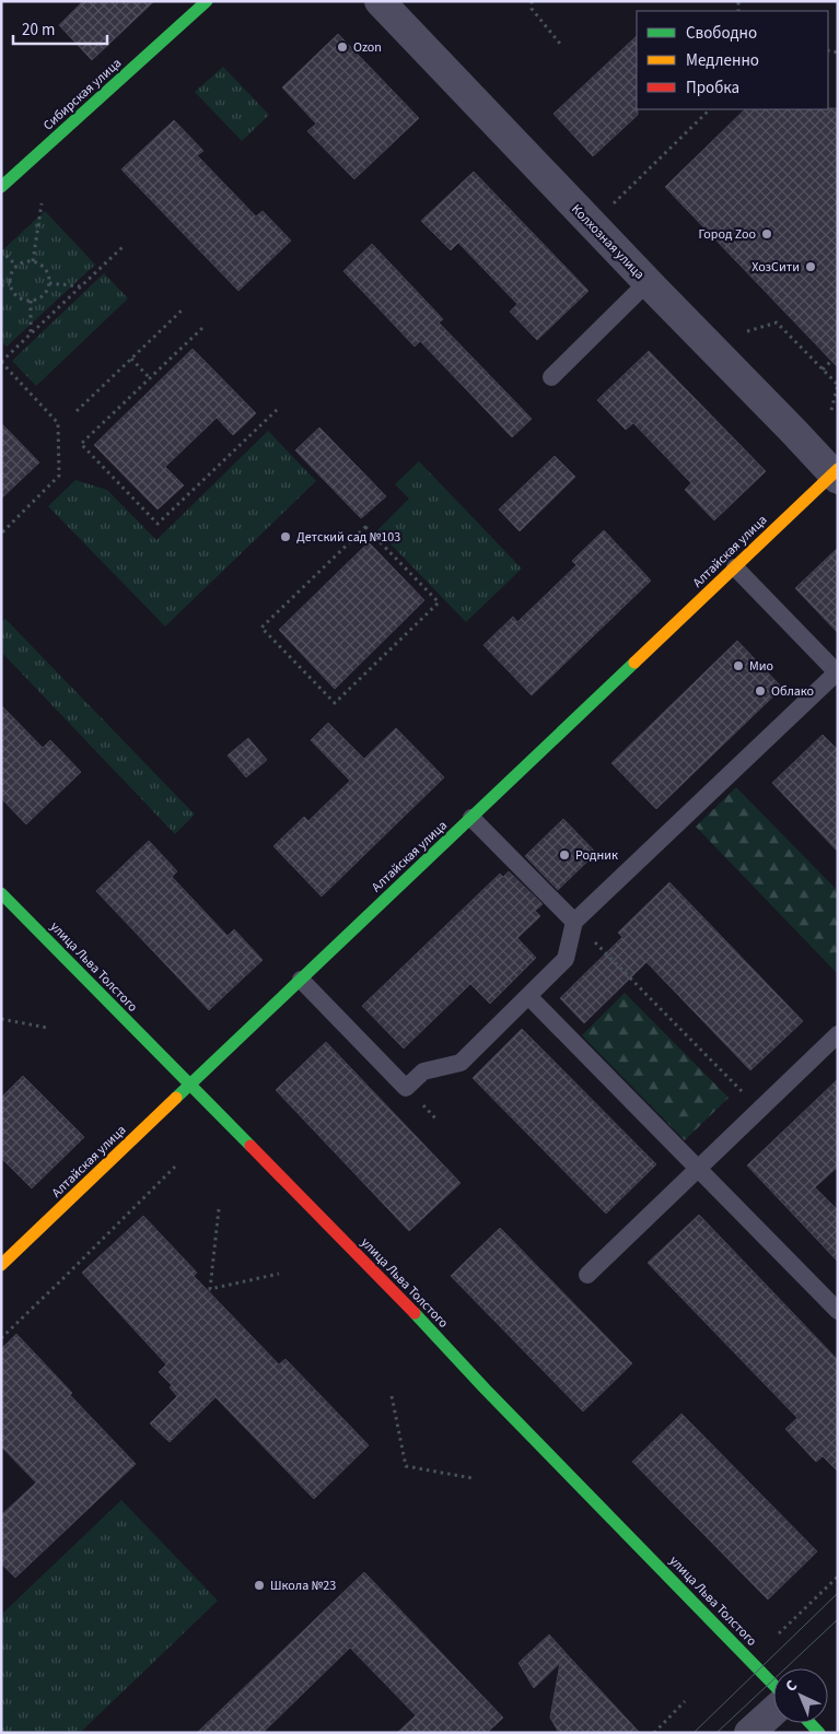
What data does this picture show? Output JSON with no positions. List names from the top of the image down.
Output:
{
  "streets": {
    "main road": ["Сибирская улица", "Алтайская улица", "улица Льва Толстого"],
    "street": ["Колхозная улица"]
  },
  "crossings": [
    ["Колхозная улица", "Алтайская улица"],
    ["Алтайская улица", "улица Льва Толстого"]
  ],
  "places": [
    "Ozon",
    "Город Zoo",
    "ХозСити",
    "Детский сад №103",
    "Мио",
    "Облако",
    "Родник",
    "Школа №23"
  ],
  "legend": ["Свободно", "Медленно", "Пробка"],
  "scale_bar": "20 m",
  "north": "top left"
}
